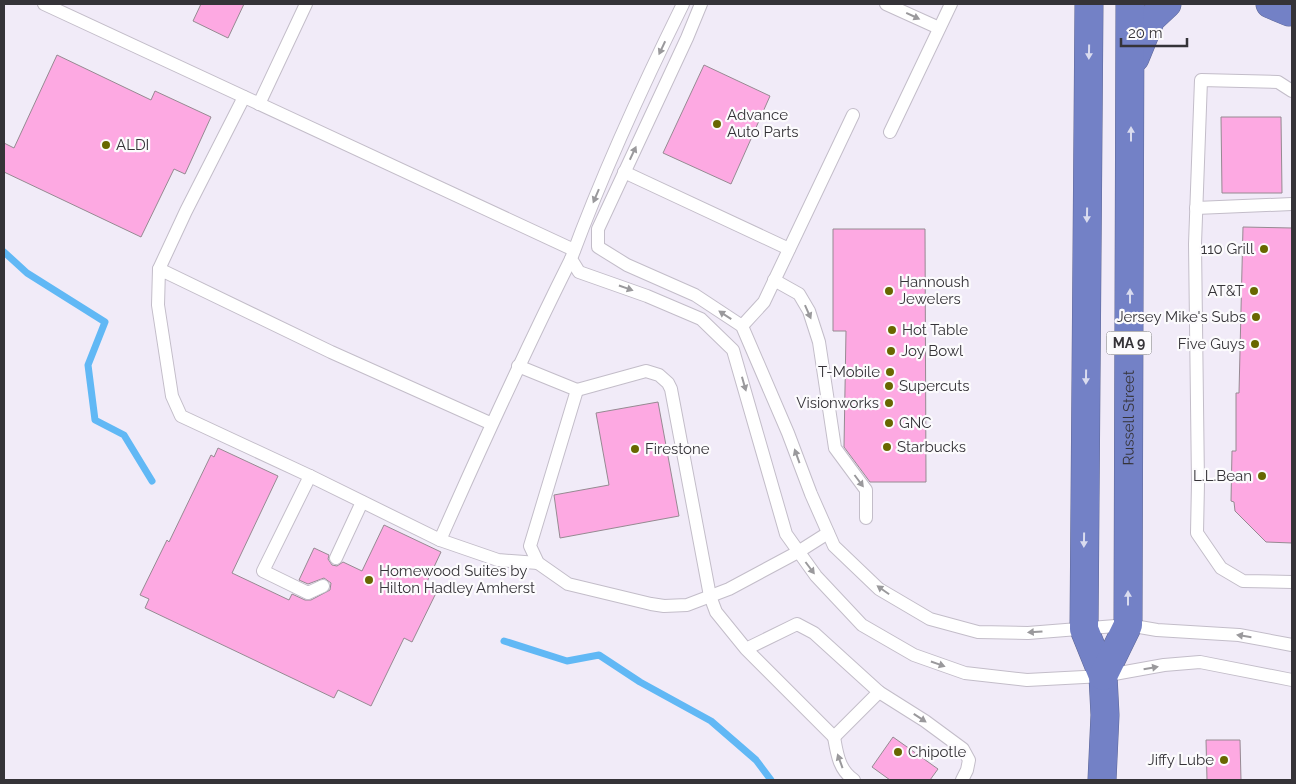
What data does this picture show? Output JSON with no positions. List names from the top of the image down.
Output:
{
  "streets": {
    "highway": ["MA 9", "Russell Street"]
  },
  "places": [
    "Advance Auto Parts",
    "ALDI",
    "110 Grill",
    "Hannoush Jewelers",
    "AT&T",
    "Jersey Mike's Subs",
    "Hot Table",
    "Five Guys",
    "Joy Bowl",
    "T-Mobile",
    "Supercuts",
    "Visionworks",
    "GNC",
    "Starbucks",
    "Firestone",
    "L.L.Bean",
    "Homewood Suites by Hilton Hadley Amherst",
    "Chipotle",
    "Jiffy Lube"
  ],
  "scale_bar": "20 m"
}
